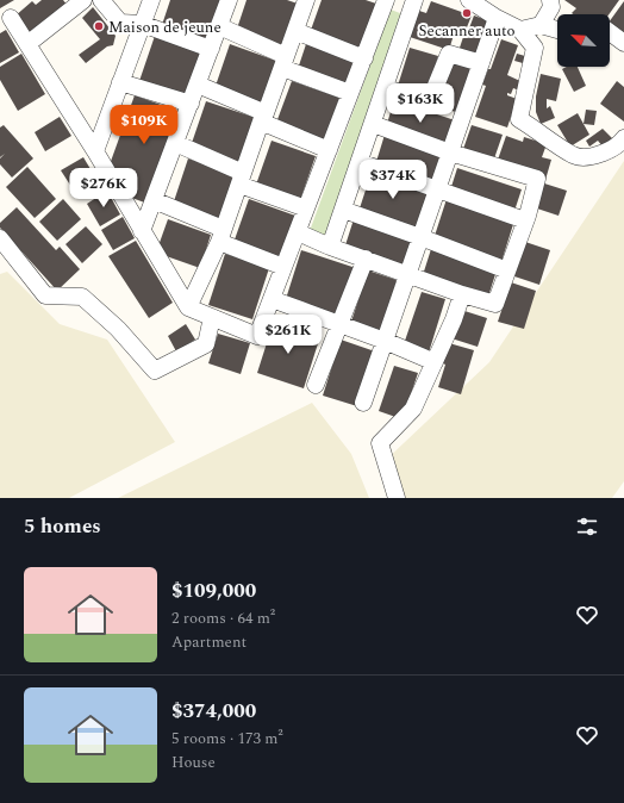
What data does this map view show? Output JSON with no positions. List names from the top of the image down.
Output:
{
  "places": ["Secanner auto", "Maison de jeune"],
  "north": "top left",
  "page": {
    "price": [
      "$163K",
      "$109K",
      "$374K",
      "$276K",
      "$261K"
    ],
    "heading": "5 homes",
    "list": [
      {
        "name": "$109,000",
        "note": "2 rooms · 64 m² · Apartment"
      },
      {
        "name": "$374,000",
        "note": "5 rooms · 173 m² · House"
      }
    ]
  }
}
